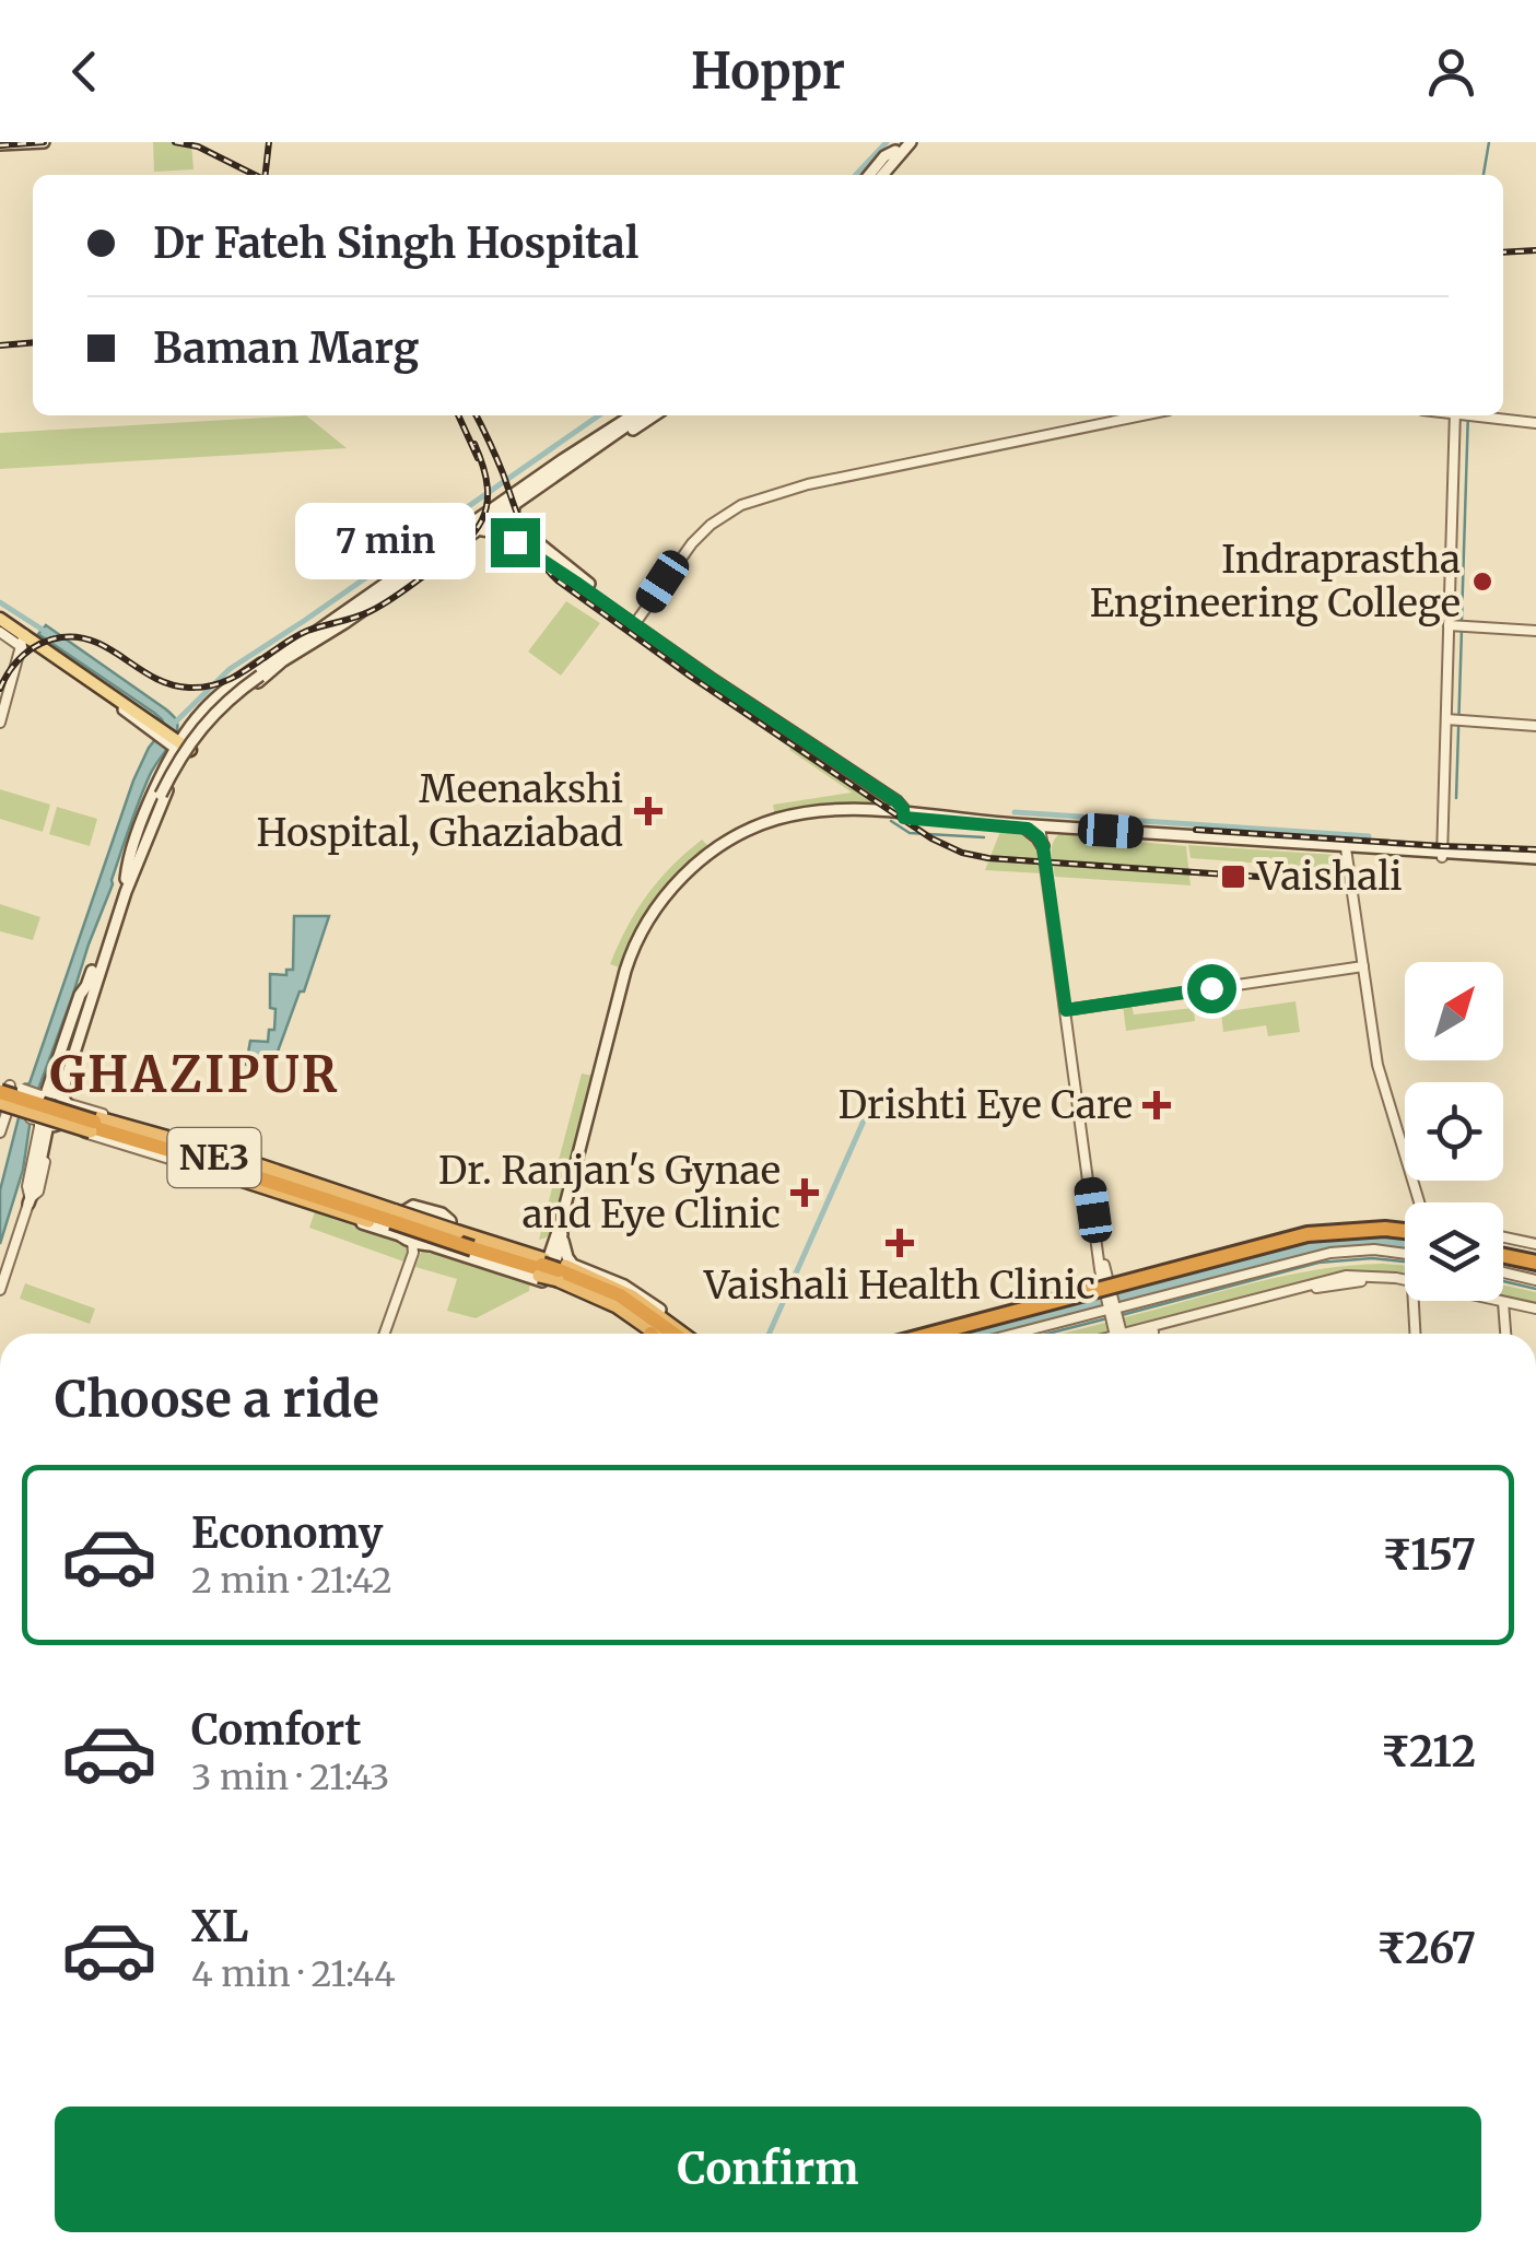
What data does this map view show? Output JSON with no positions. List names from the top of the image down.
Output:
{
  "streets": {
    "highway": ["NE3"]
  },
  "districts": ["GHAZIPUR"],
  "places": {
    "other": ["Indraprastha Engineering College"],
    "health": [
      "Meenakshi Hospital, Ghaziabad",
      "Drishti Eye Care",
      "Dr. Ranjan's Gynae and Eye Clinic",
      "Vaishali Health Clinic"
    ],
    "transit": ["Vaishali"]
  },
  "north": "top right",
  "page": {
    "header": "Hoppr",
    "banner": ["Dr Fateh Singh Hospital", "Baman Marg"],
    "bubble": "7 min",
    "heading": "Choose a ride",
    "list": [
      {
        "name": "Economy",
        "note": "2 min · 21:42",
        "value": "₹157"
      },
      {
        "name": "Comfort",
        "note": "3 min · 21:43",
        "value": "₹212"
      },
      {
        "name": "XL",
        "note": "4 min · 21:44",
        "value": "₹267"
      }
    ],
    "buttons": "Confirm"
  }
}
